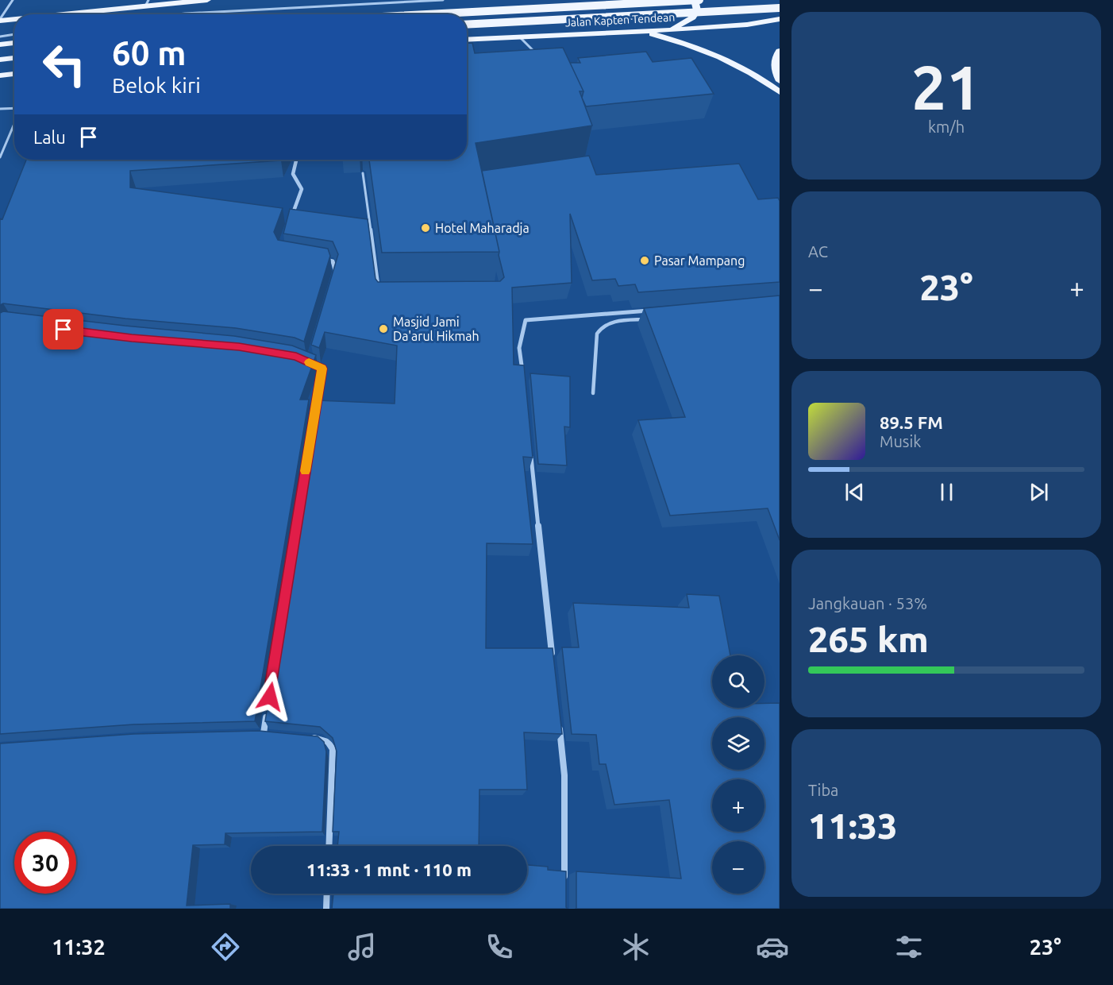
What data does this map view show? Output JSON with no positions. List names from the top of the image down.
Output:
{
  "streets": {
    "main road": ["Jalan Kapten Tendean"]
  },
  "places": ["Hotel Maharadja", "Pasar Mampang", "Masjid Jami Da'arul Hikmah"],
  "page": {
    "tile": [
      ["21", "km/h"],
      "AC",
      ["Jangkauan · 53%", "265 km"],
      ["Tiba", "11:33"]
    ],
    "turn": ["60 m", "Belok kiri"],
    "then": "Lalu",
    "heat": ["−", "23°", "+"],
    "song": ["89.5 FM", "Musik"],
    "map_buttons": ["+", "−"],
    "limit": "30",
    "trip": "11:33 · 1 mnt · 110 m",
    "tabs": ["11:32", "23°"]
  }
}
